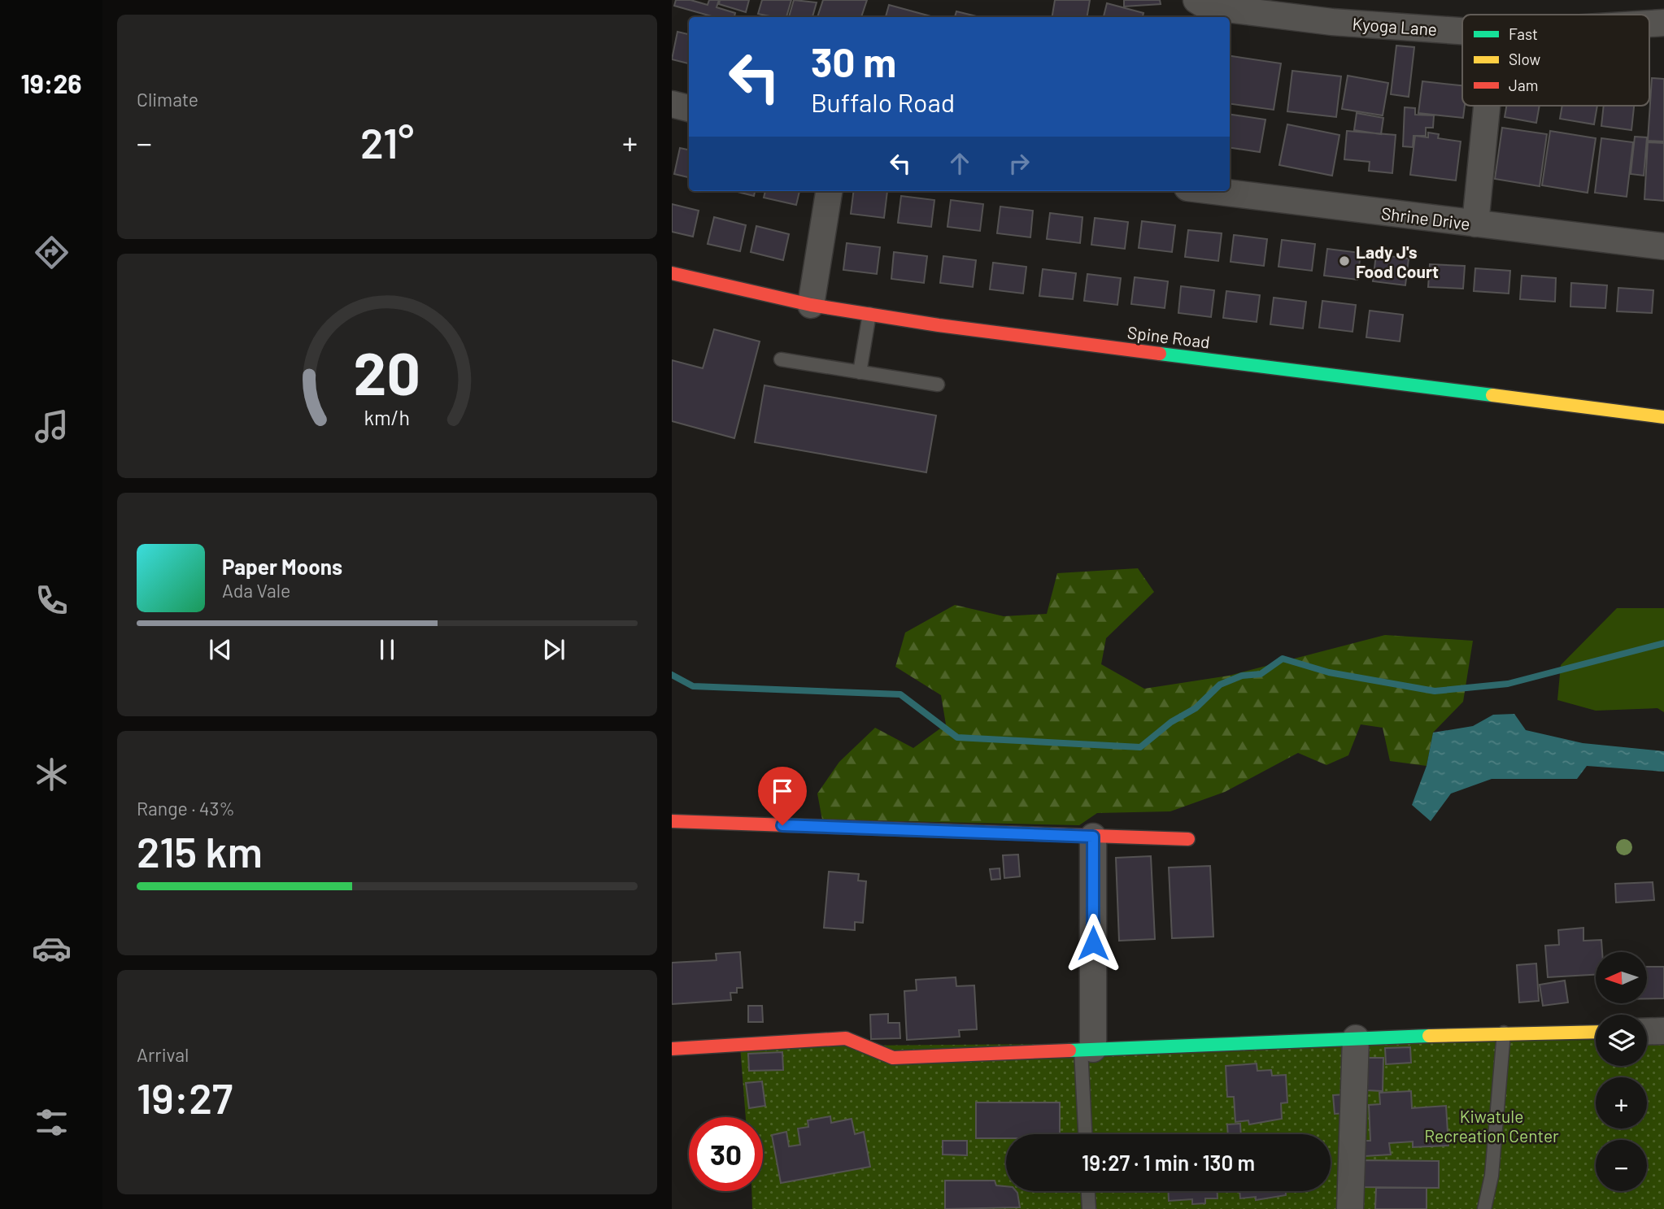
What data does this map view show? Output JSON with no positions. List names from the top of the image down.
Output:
{
  "streets": {
    "street": ["Kyoga Lane", "Shrine Drive", "Spine Road"]
  },
  "parks": ["Kiwatule Recreation Center"],
  "places": ["Lady J's Food Court"],
  "legend": ["Fast", "Slow", "Jam"],
  "north": "left",
  "page": {
    "tabs": "19:26",
    "tile": [
      "Climate",
      ["Range · 43%", "215 km"],
      ["Arrival", "19:27"]
    ],
    "turn": ["30 m", "Buffalo Road"],
    "heat": ["−", "21°", "+"],
    "song": ["Paper Moons", "Ada Vale"],
    "map_buttons": ["+", "−"],
    "limit": "30",
    "trip": "19:27 · 1 min · 130 m",
    "gauge": ["20", "km/h"]
  }
}
